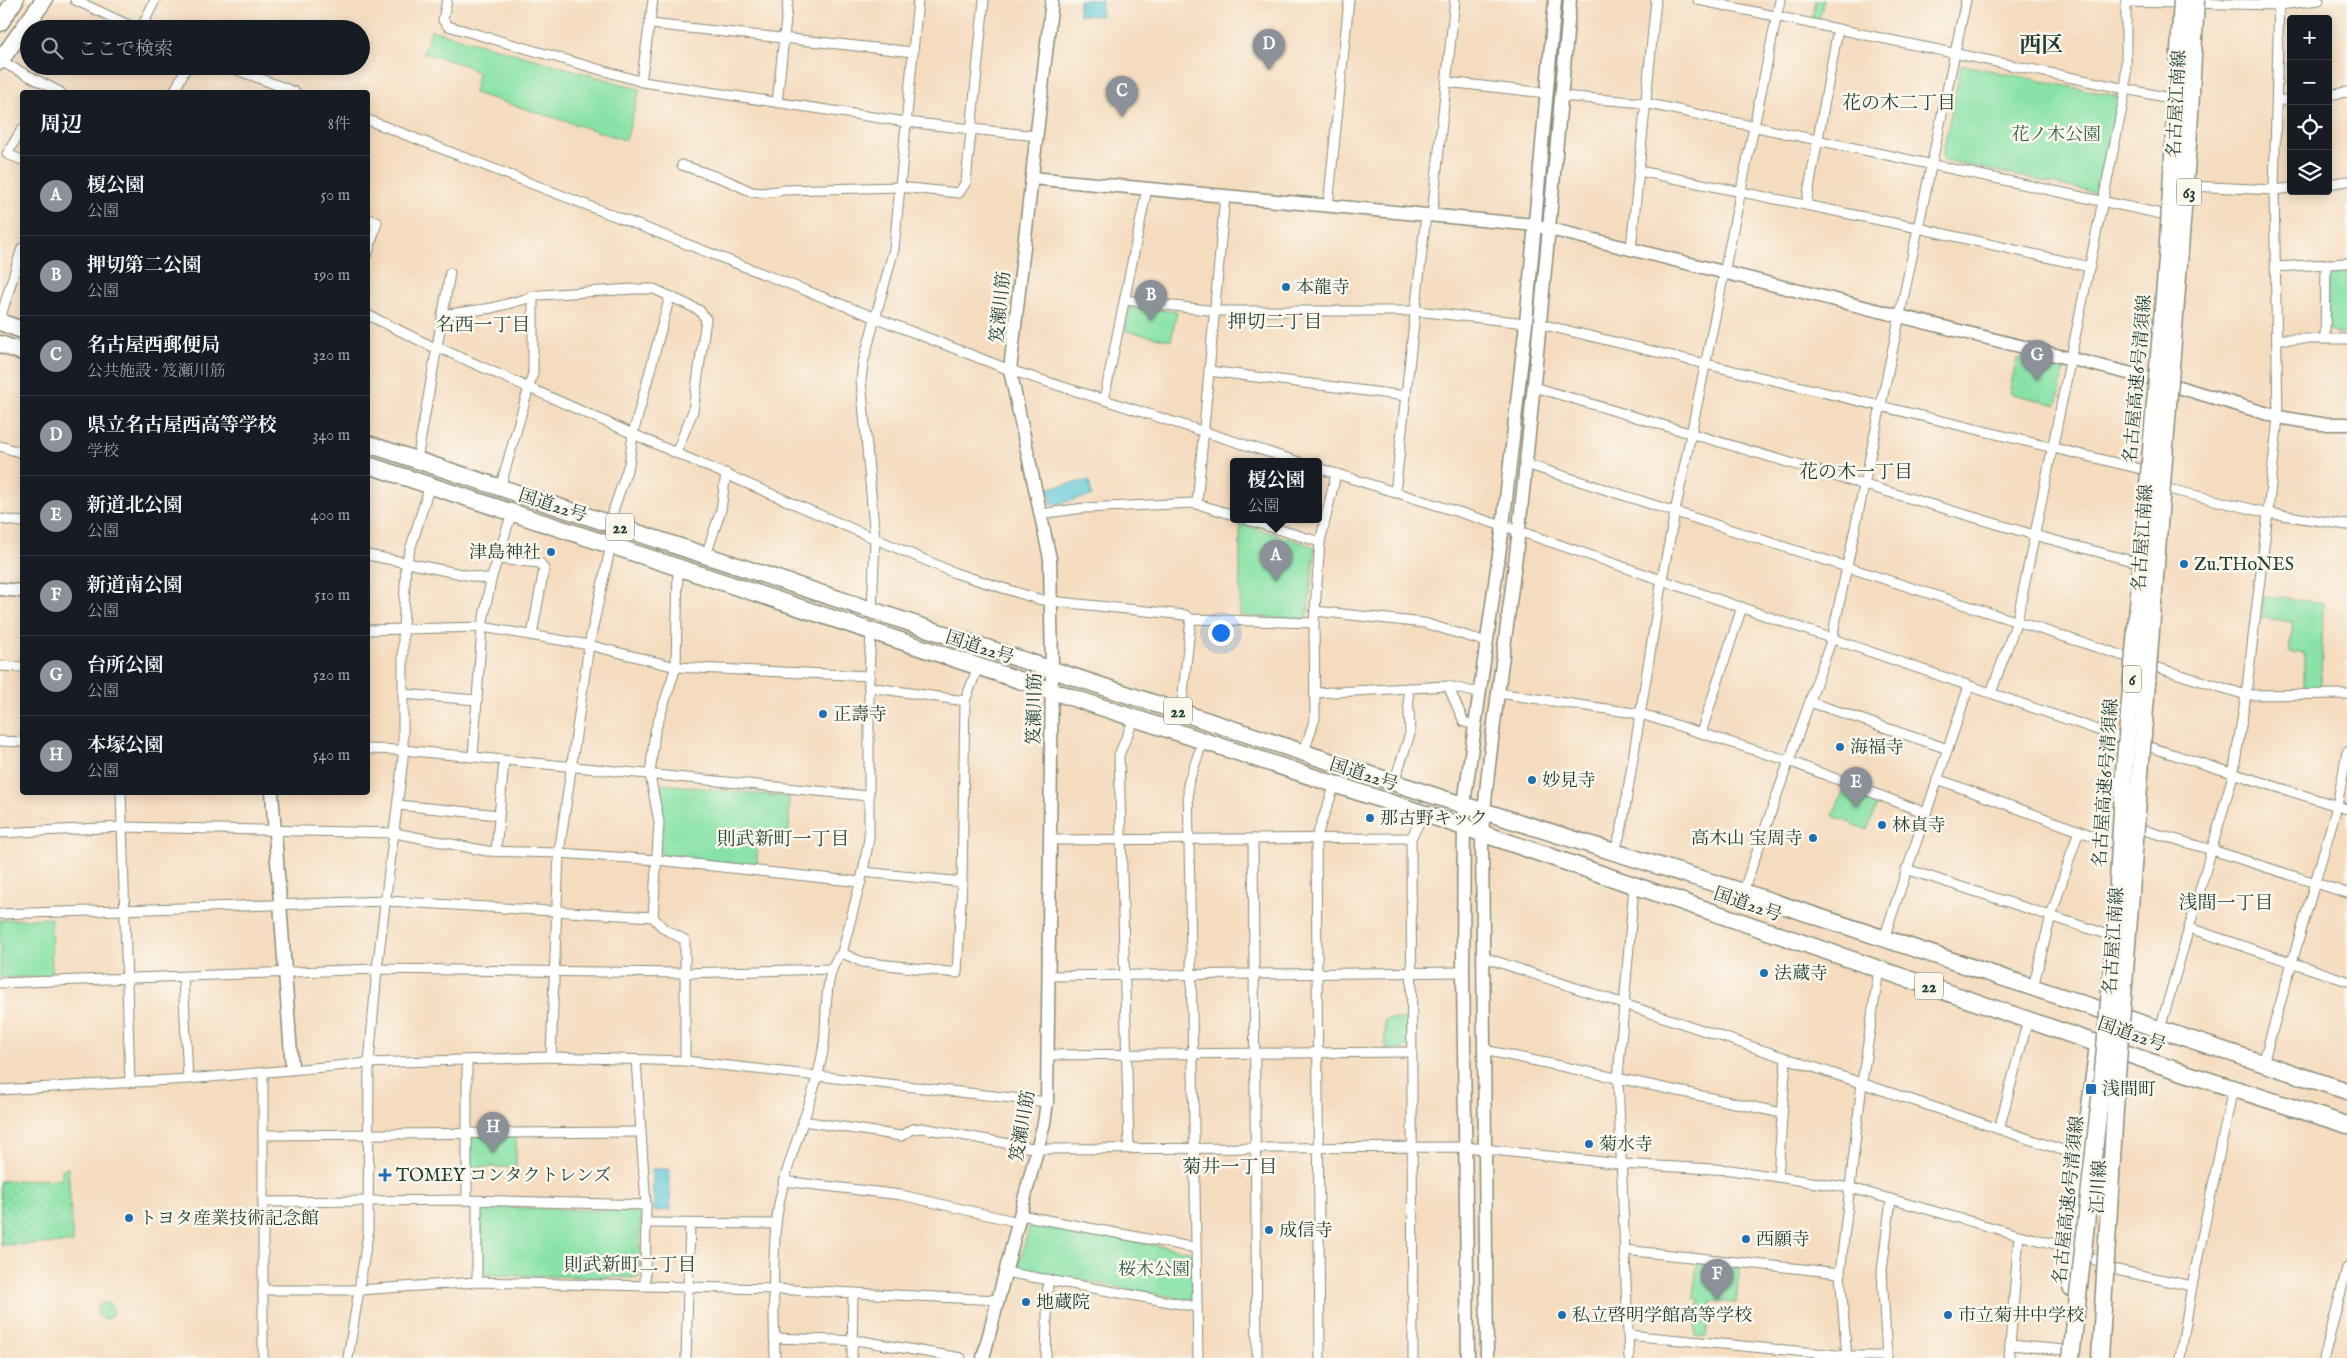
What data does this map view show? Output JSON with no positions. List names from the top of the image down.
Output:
{
  "streets": {
    "highway": [
      "名古屋高速6号清須線",
      "国道22号",
      "22",
      "6"
    ],
    "main road": ["名古屋江南線", "63", "江川線"],
    "street": ["笈瀬川筋"]
  },
  "crossings": [
    ["名古屋江南線", "名古屋高速6号清須線"],
    ["名古屋江南線", "国道22号"],
    ["名古屋江南線", "江川線"],
    ["笈瀬川筋", "国道22号"],
    ["名古屋高速6号清須線", "江川線"],
    ["国道22号", "江川線"]
  ],
  "districts": [
    "西区",
    "花の木二丁目",
    "押切二丁目",
    "名西一丁目",
    "花の木一丁目",
    "則武新町一丁目",
    "浅間一丁目",
    "菊井一丁目",
    "則武新町二丁目"
  ],
  "parks": ["花ノ木公園", "桜木公園"],
  "places": {
    "other": [
      "本龍寺",
      "津島神社",
      "Zu.THoNES",
      "正壽寺",
      "海福寺",
      "妙見寺",
      "那古野キック",
      "林貞寺",
      "高木山 宝周寺",
      "法蔵寺",
      "菊水寺",
      "トヨタ産業技術記念館",
      "成信寺",
      "西願寺",
      "地蔵院",
      "私立啓明学館高等学校",
      "市立菊井中学校"
    ],
    "transit": ["浅間町"],
    "health": ["TOMEY コンタクトレンズ"]
  },
  "page": {
    "map_buttons": ["+", "−"],
    "search": "ここで検索",
    "pins": [
      "D",
      "C",
      "B",
      "G",
      "A",
      "E",
      "H",
      "F"
    ],
    "heading": ["周辺", "8件"],
    "list": [
      {
        "mark": "A",
        "name": "榎公園",
        "note": "公園",
        "value": "50 m"
      },
      {
        "mark": "B",
        "name": "押切第二公園",
        "note": "公園",
        "value": "190 m"
      },
      {
        "mark": "C",
        "name": "名古屋西郵便局",
        "note": "公共施設 · 笈瀬川筋",
        "value": "320 m"
      },
      {
        "mark": "D",
        "name": "県立名古屋西高等学校",
        "note": "学校",
        "value": "340 m"
      },
      {
        "mark": "E",
        "name": "新道北公園",
        "note": "公園",
        "value": "400 m"
      },
      {
        "mark": "F",
        "name": "新道南公園",
        "note": "公園",
        "value": "510 m"
      },
      {
        "mark": "G",
        "name": "台所公園",
        "note": "公園",
        "value": "520 m"
      },
      {
        "mark": "H",
        "name": "本塚公園",
        "note": "公園",
        "value": "540 m"
      }
    ],
    "popup": ["榎公園", "公園"]
  }
}
